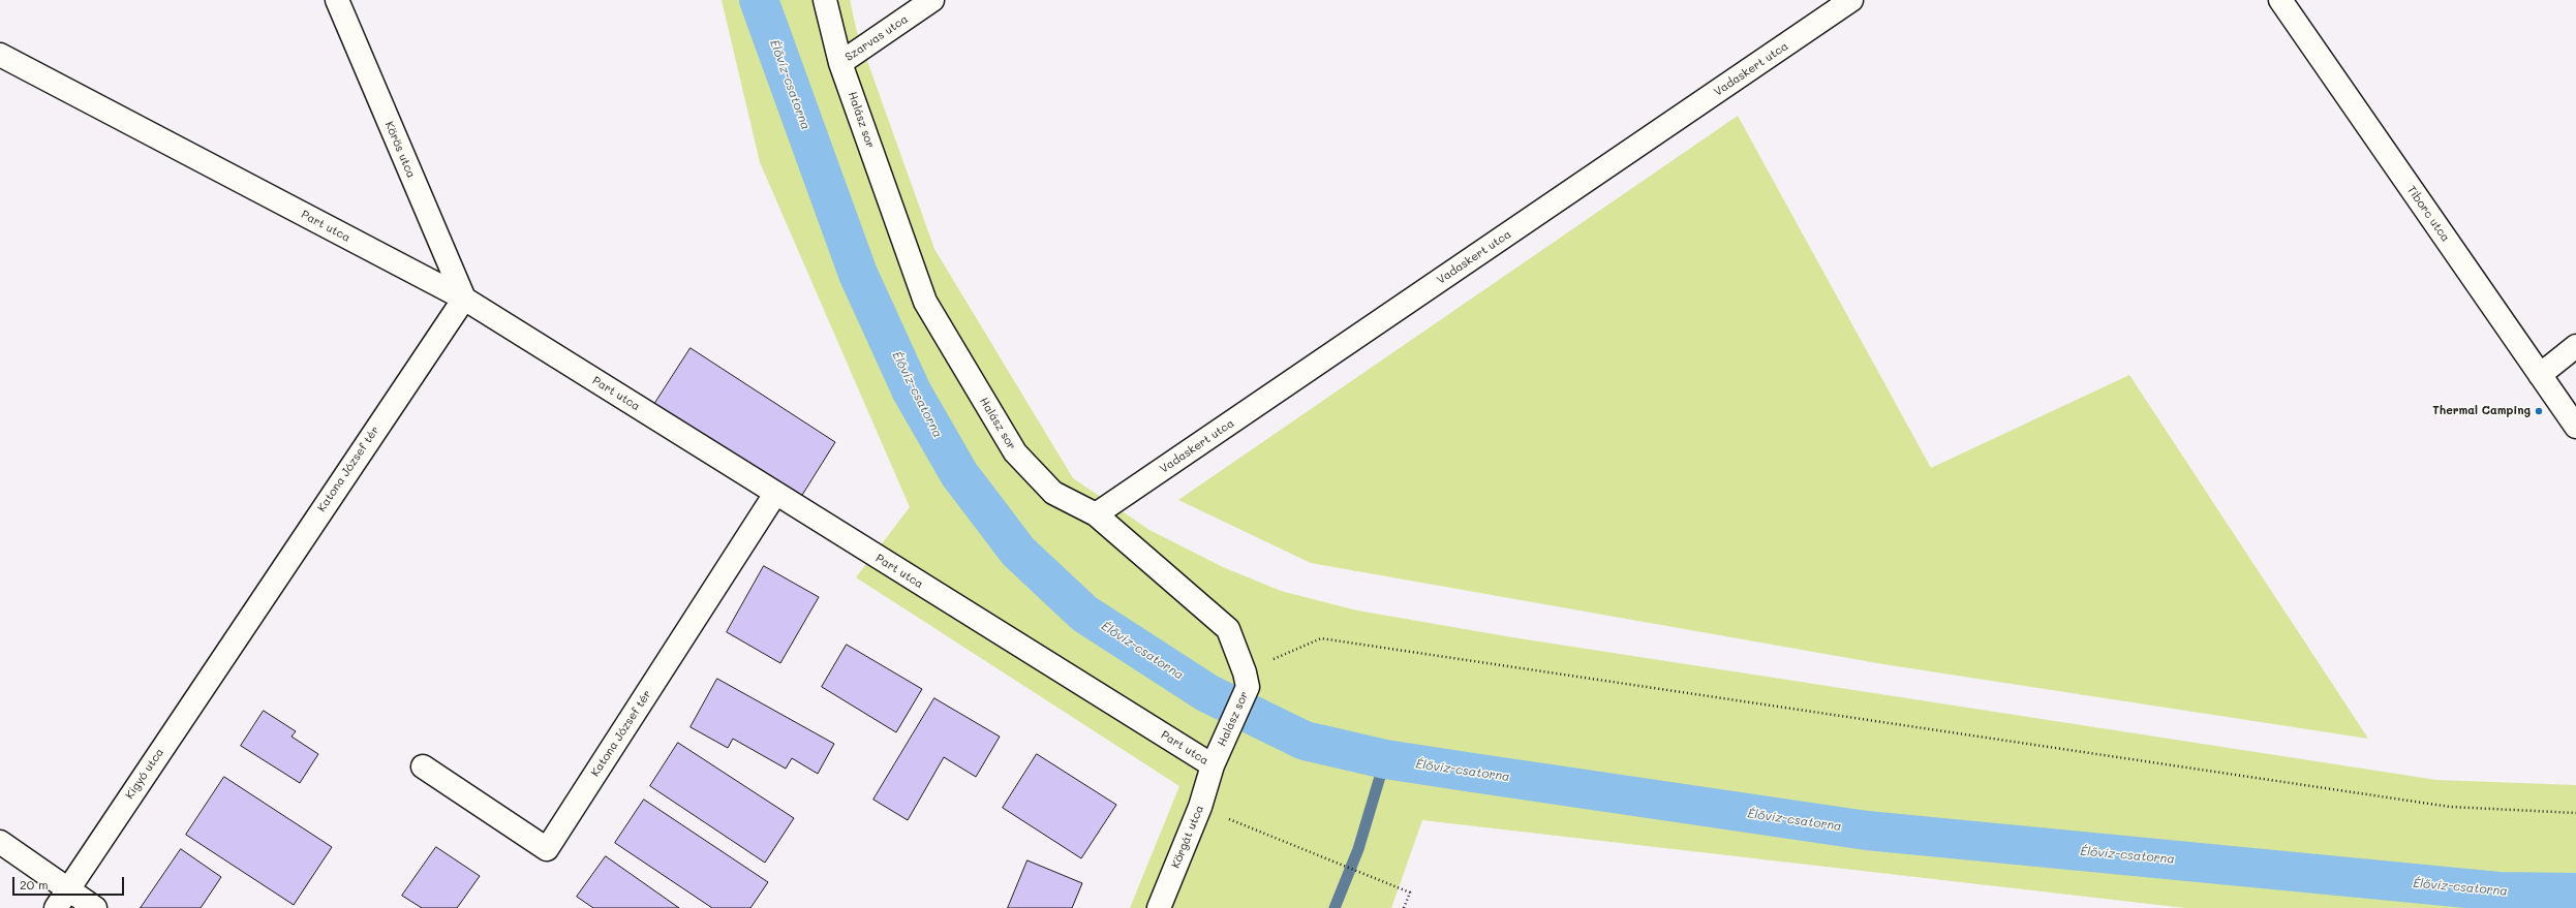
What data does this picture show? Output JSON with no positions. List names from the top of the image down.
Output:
{
  "streets": {
    "street": [
      "Szarvas utca",
      "Vadaskert utca",
      "Halász sor",
      "Körös utca",
      "Tiborc utca",
      "Part utca",
      "Katona József tér",
      "Kígyó utca",
      "Körgát utca"
    ]
  },
  "crossings": [
    ["Szarvas utca", "Halász sor"],
    ["Vadaskert utca", "Halász sor"],
    ["Halász sor", "Part utca"],
    ["Halász sor", "Körgát utca"],
    ["Körös utca", "Part utca"],
    ["Körös utca", "Katona József tér"],
    ["Part utca", "Katona József tér"],
    ["Part utca", "Körgát utca"],
    ["Katona József tér", "Kígyó utca"]
  ],
  "water": ["Élővíz-csatorna"],
  "places": ["Thermal Camping"],
  "scale_bar": "20 m"
}
